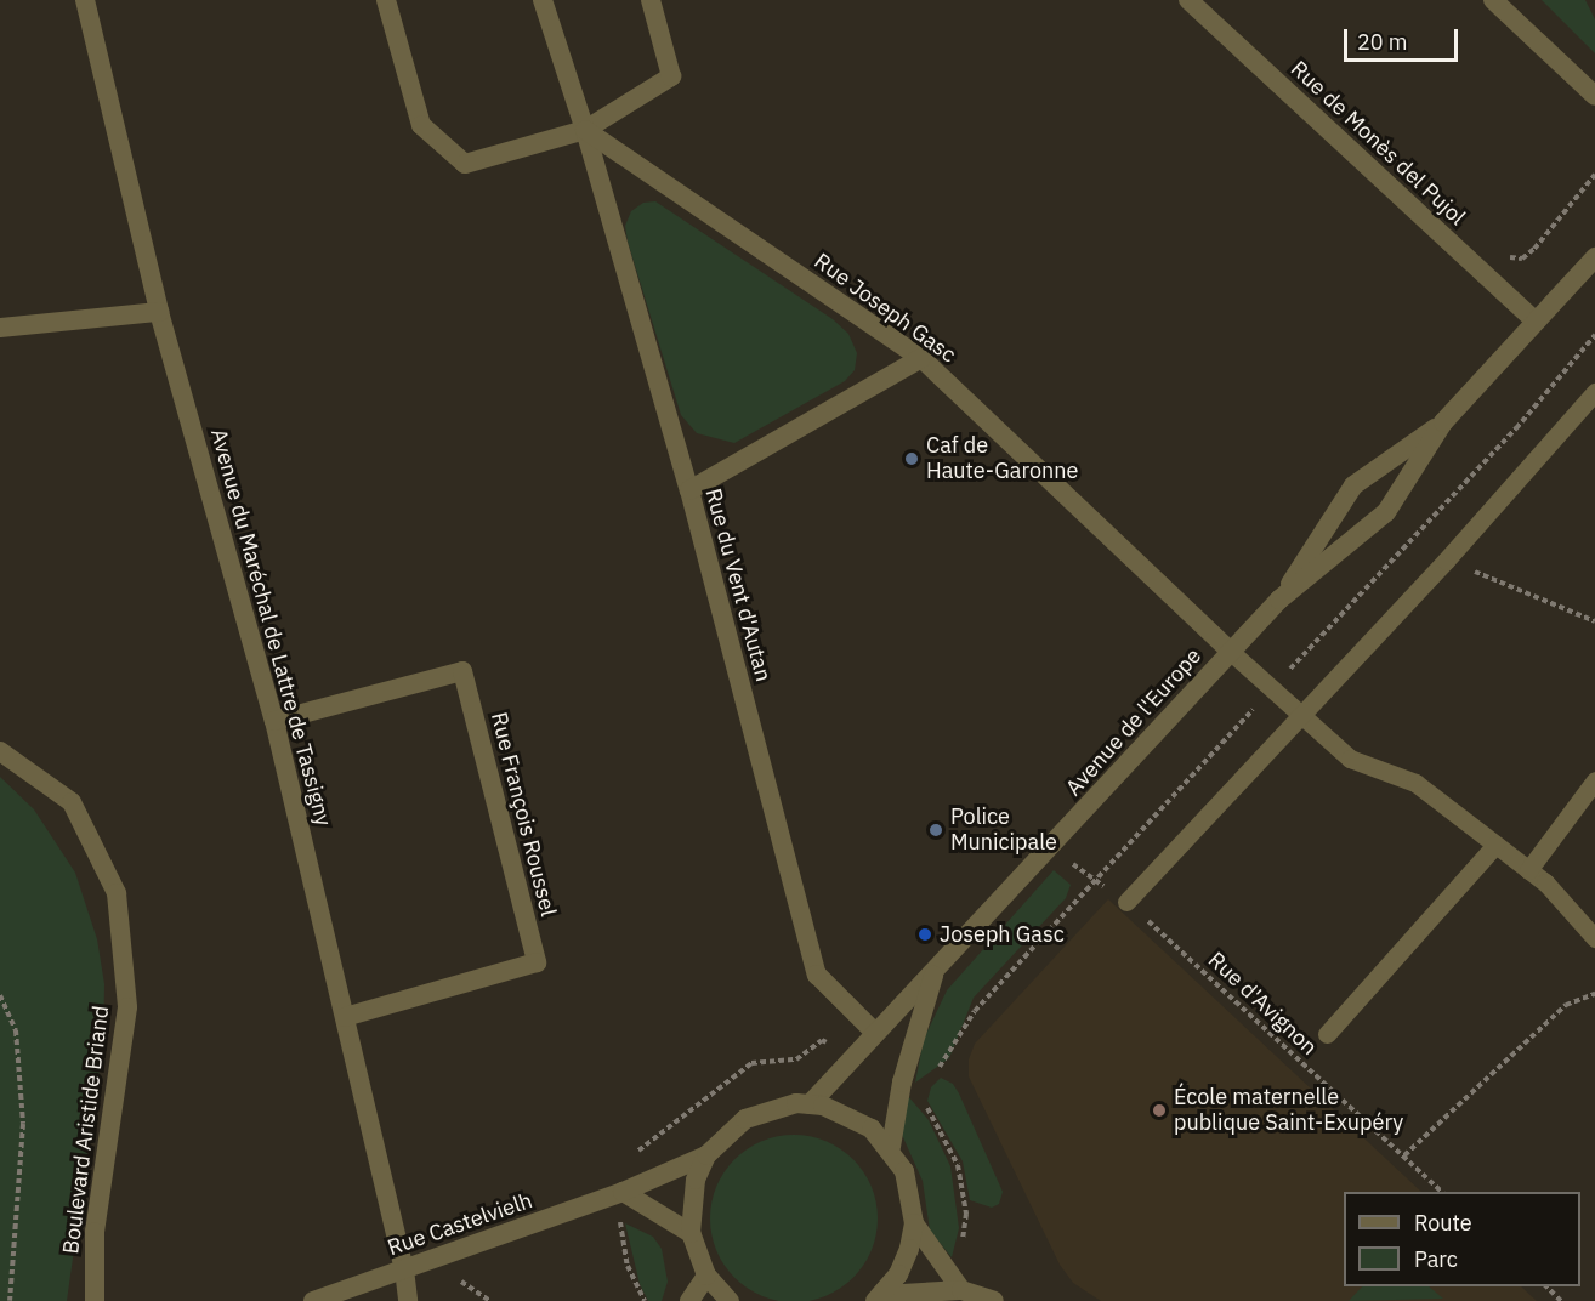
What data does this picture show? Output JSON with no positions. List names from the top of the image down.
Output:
{
  "streets": {
    "street": [
      "Rue de Monès del Pujol",
      "Rue Joseph Gasc",
      "Rue du Vent d'Autan",
      "Avenue du Maréchal de Lattre de Tassigny",
      "Avenue de l'Europe",
      "Rue François Roussel",
      "Boulevard Aristide Briand",
      "Rue Castelvielh"
    ],
    "path": ["Rue d'Avignon"]
  },
  "crossings": [
    ["Rue de Monès del Pujol", "Avenue de l'Europe"],
    ["Rue Joseph Gasc", "Rue du Vent d'Autan"],
    ["Rue Joseph Gasc", "Avenue de l'Europe"],
    ["Rue du Vent d'Autan", "Avenue de l'Europe"],
    ["Avenue du Maréchal de Lattre de Tassigny", "Rue François Roussel"],
    ["Avenue du Maréchal de Lattre de Tassigny", "Rue Castelvielh"],
    ["Avenue de l'Europe", "Rue d'Avignon"]
  ],
  "places": [
    "Caf de Haute-Garonne",
    "Police Municipale",
    "Joseph Gasc",
    "École maternelle publique Saint-Exupéry"
  ],
  "legend": ["Route", "Parc"],
  "scale_bar": "20 m"
}
